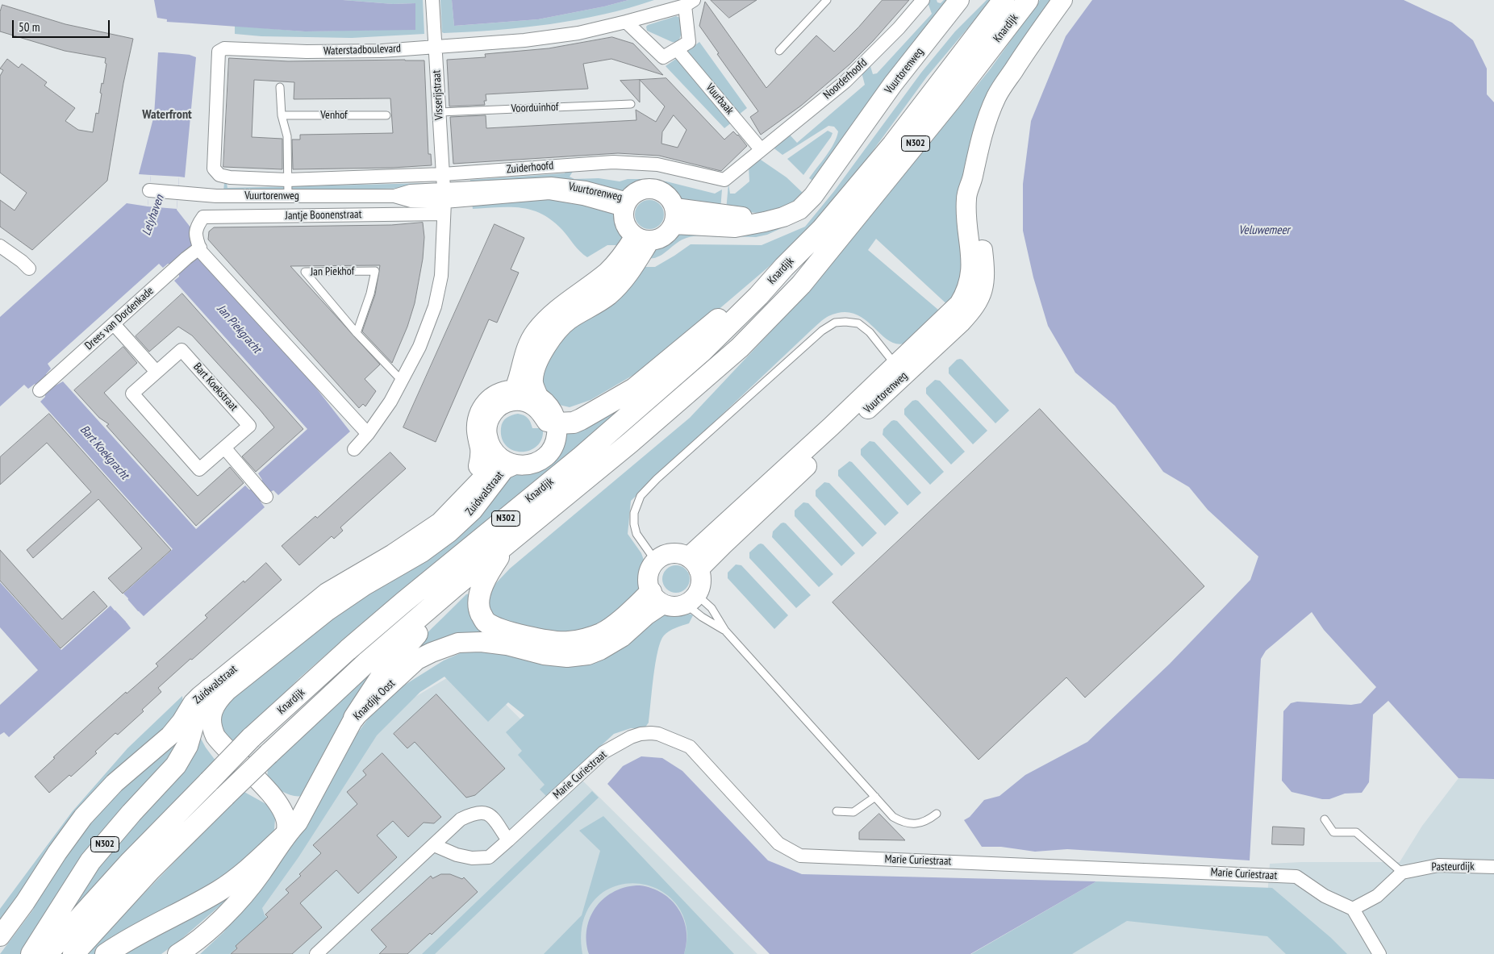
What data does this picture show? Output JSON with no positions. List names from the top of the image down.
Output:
{
  "streets": {
    "main road": ["Knardijk", "N302"],
    "street": [
      "Waterstadboulevard",
      "Vuurtorenweg",
      "Noorderhoofd",
      "Visserijstraat",
      "Vuurbaak",
      "Zuiderhoofd",
      "Jantje Boonenstraat",
      "Drees van Dordenkade",
      "Bart Koekstraat",
      "Zuidwalstraat",
      "Knardijk Oost",
      "Marie Curiestraat",
      "Pasteurdijk"
    ],
    "lane": ["Voorduinhof", "Venhof", "Jan Piekhof"]
  },
  "crossings": [
    ["Knardijk", "N302"],
    ["Waterstadboulevard", "Visserijstraat"],
    ["Waterstadboulevard", "Zuiderhoofd"],
    ["Vuurtorenweg", "Visserijstraat"],
    ["Vuurtorenweg", "Jantje Boonenstraat"],
    ["Vuurtorenweg", "Knardijk Oost"],
    ["Noorderhoofd", "Vuurbaak"],
    ["Noorderhoofd", "Zuiderhoofd"],
    ["Visserijstraat", "Voorduinhof"],
    ["Visserijstraat", "Zuiderhoofd"],
    ["Visserijstraat", "Jantje Boonenstraat"],
    ["Visserijstraat", "Jan Piekhof"],
    ["Vuurbaak", "Zuiderhoofd"],
    ["N302", "Zuidwalstraat"],
    ["N302", "Knardijk Oost"],
    ["Jantje Boonenstraat", "Drees van Dordenkade"],
    ["Zuidwalstraat", "Knardijk Oost"]
  ],
  "districts": ["Waterfront"],
  "water": [
    "Lelyhaven",
    "Veluwemeer",
    "Jan Piekgracht",
    "Bart Koekgracht"
  ],
  "scale_bar": "50 m"
}
